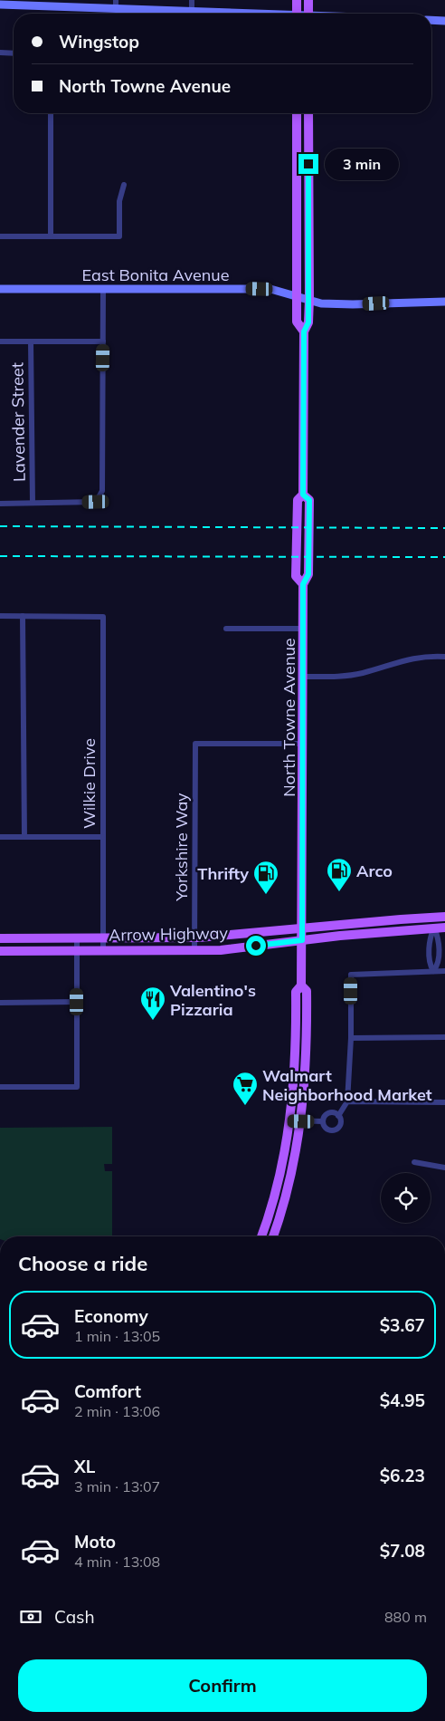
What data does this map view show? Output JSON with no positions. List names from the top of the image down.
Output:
{
  "streets": {
    "main road": ["East Bonita Avenue", "North Towne Avenue", "Arrow Highway"],
    "street": ["Lavender Street", "Wilkie Drive", "Yorkshire Way"]
  },
  "crossings": [
    ["East Bonita Avenue", "North Towne Avenue"],
    ["North Towne Avenue", "Yorkshire Way"],
    ["North Towne Avenue", "Arrow Highway"],
    ["Wilkie Drive", "Arrow Highway"],
    ["Yorkshire Way", "Arrow Highway"]
  ],
  "places": {
    "fuel station": ["Arco", "Thrifty"],
    "restaurant": ["Valentino's Pizzaria"],
    "supermarket": ["Walmart Neighborhood Market"]
  },
  "page": {
    "banner": ["Wingstop", "North Towne Avenue"],
    "bubble": "3 min",
    "heading": "Choose a ride",
    "list": [
      {
        "name": "Economy",
        "note": "1 min · 13:05",
        "value": "$3.67"
      },
      {
        "name": "Comfort",
        "note": "2 min · 13:06",
        "value": "$4.95"
      },
      {
        "name": "XL",
        "note": "3 min · 13:07",
        "value": "$6.23"
      },
      {
        "name": "Moto",
        "note": "4 min · 13:08",
        "value": "$7.08"
      }
    ],
    "pay": ["Cash", "880 m"],
    "buttons": "Confirm"
  }
}
